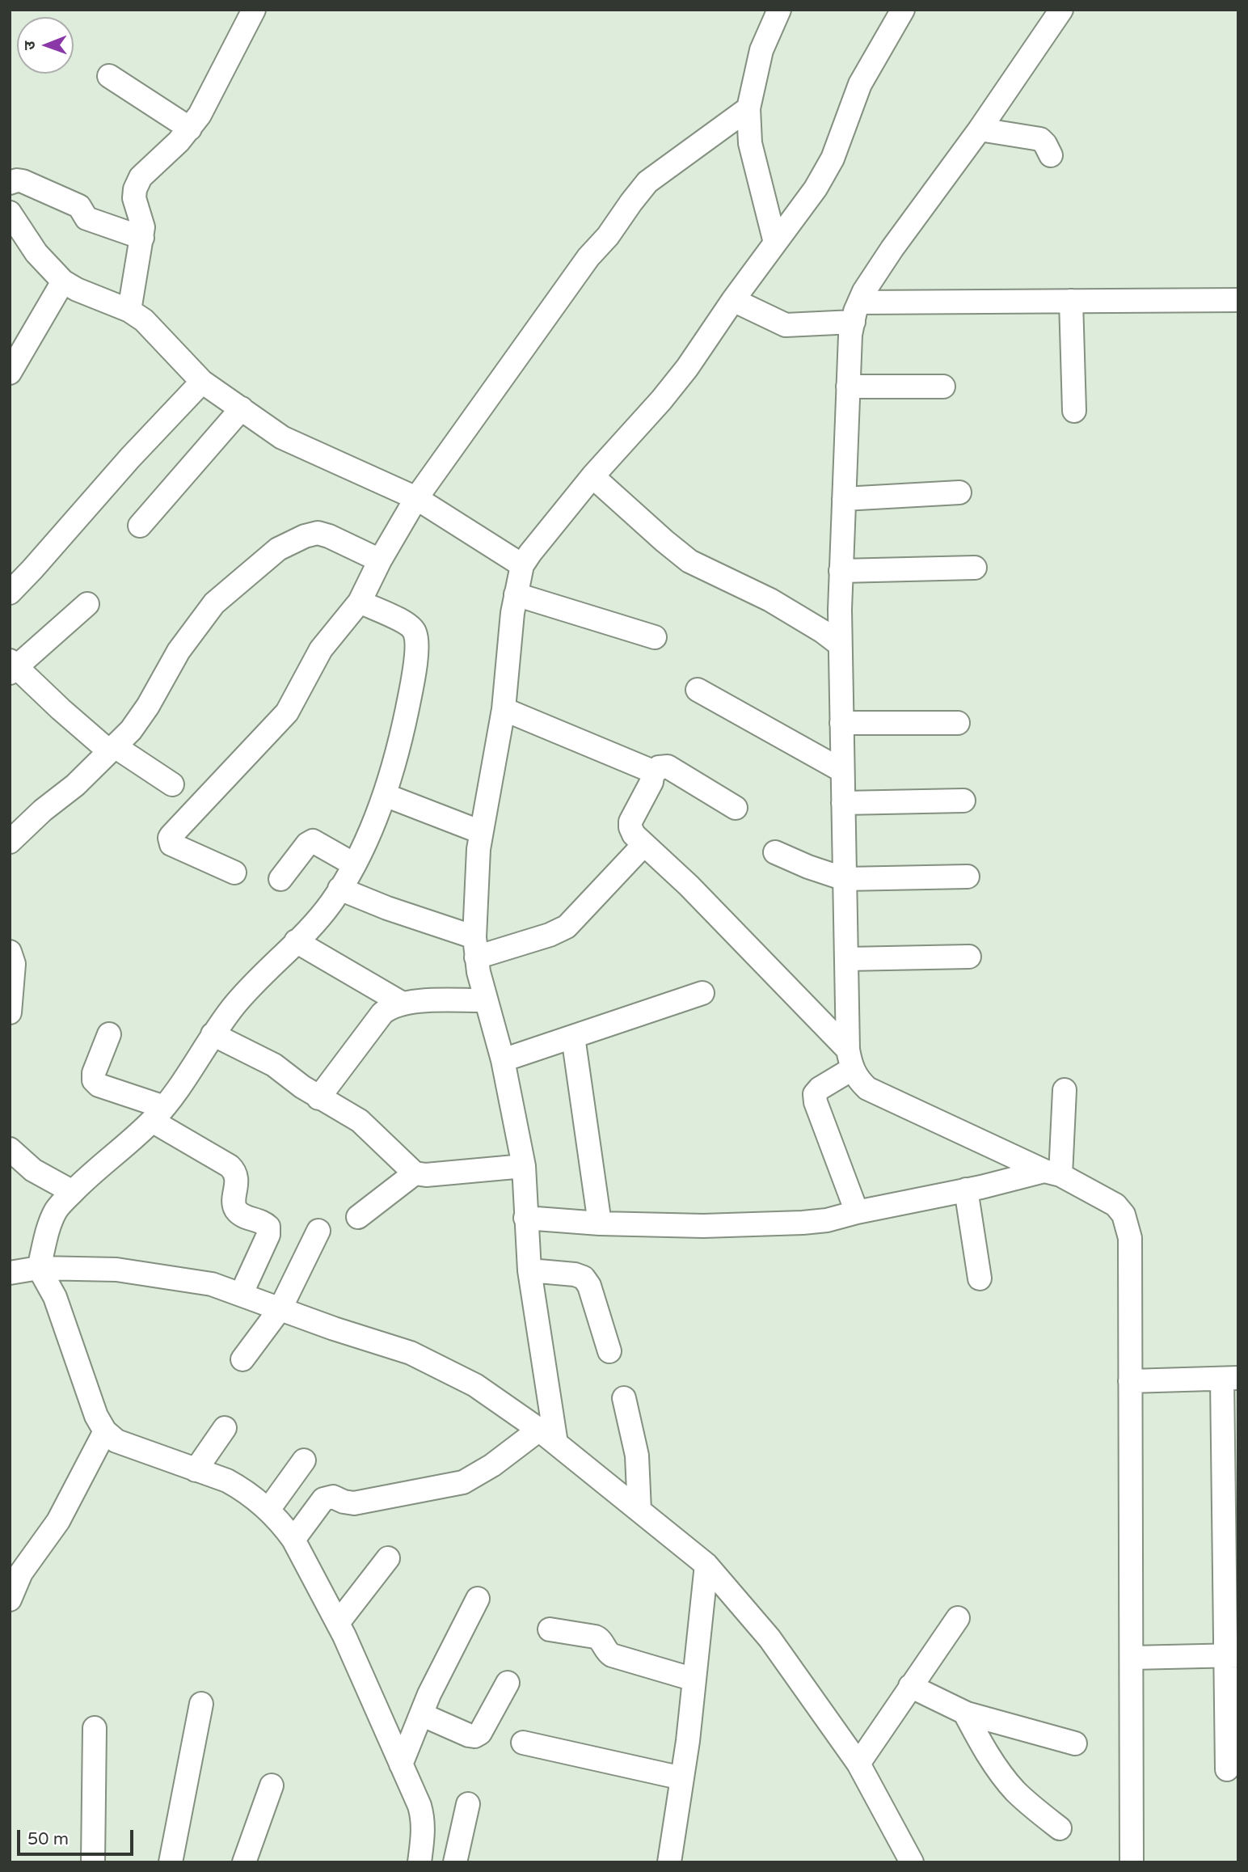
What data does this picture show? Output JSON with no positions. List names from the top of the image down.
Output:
{
  "scale_bar": "50 m",
  "north": "left"
}
